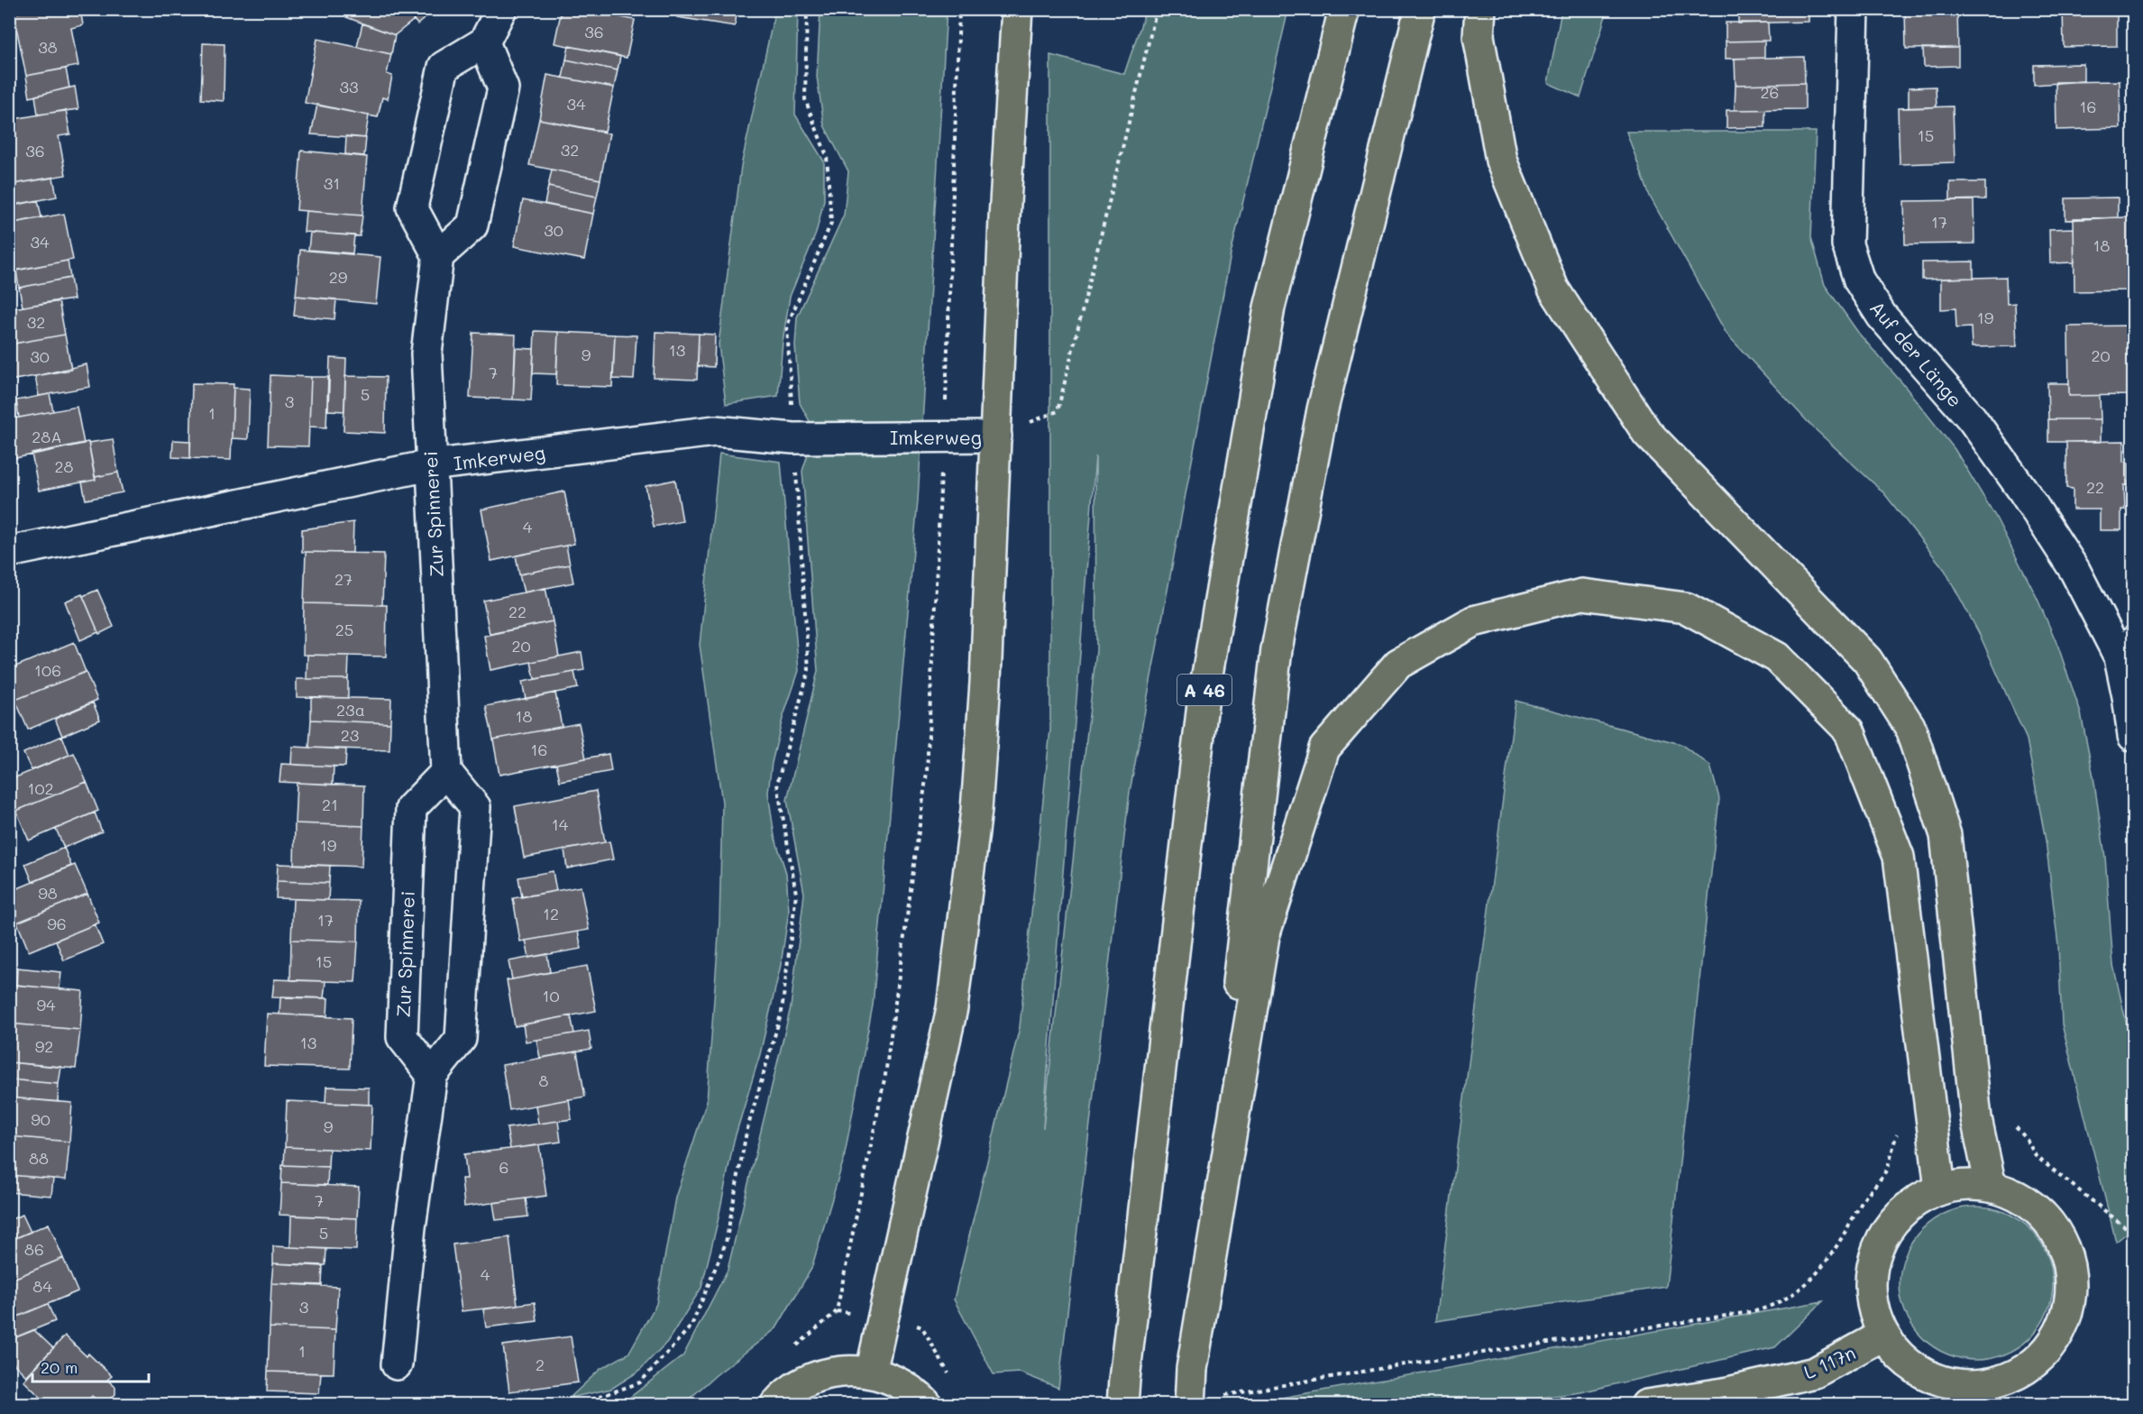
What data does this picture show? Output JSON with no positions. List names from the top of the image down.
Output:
{
  "streets": {
    "main road": ["A 46", "L 117n"],
    "street": ["Auf der Länge", "Imkerweg", "Zur Spinnerei"]
  },
  "crossings": [
    ["Imkerweg", "Zur Spinnerei"]
  ],
  "house_numbers": [
    "36",
    "38",
    "33",
    "26",
    "34",
    "16",
    "15",
    "32",
    "36",
    "31",
    "17",
    "30",
    "34",
    "18",
    "29",
    "19",
    "32",
    "13",
    "9",
    "20",
    "30",
    "7",
    "5",
    "3",
    "1",
    "28A",
    "28",
    "22",
    "4",
    "27",
    "22",
    "25",
    "20",
    "106",
    "23a",
    "18",
    "23",
    "16",
    "102",
    "21",
    "14",
    "19",
    "98",
    "12",
    "17",
    "96",
    "15",
    "10",
    "94",
    "13",
    "92",
    "8",
    "90",
    "9",
    "88",
    "6",
    "7",
    "5",
    "86",
    "4",
    "84",
    "3",
    "1",
    "2"
  ],
  "scale_bar": "20 m"
}
